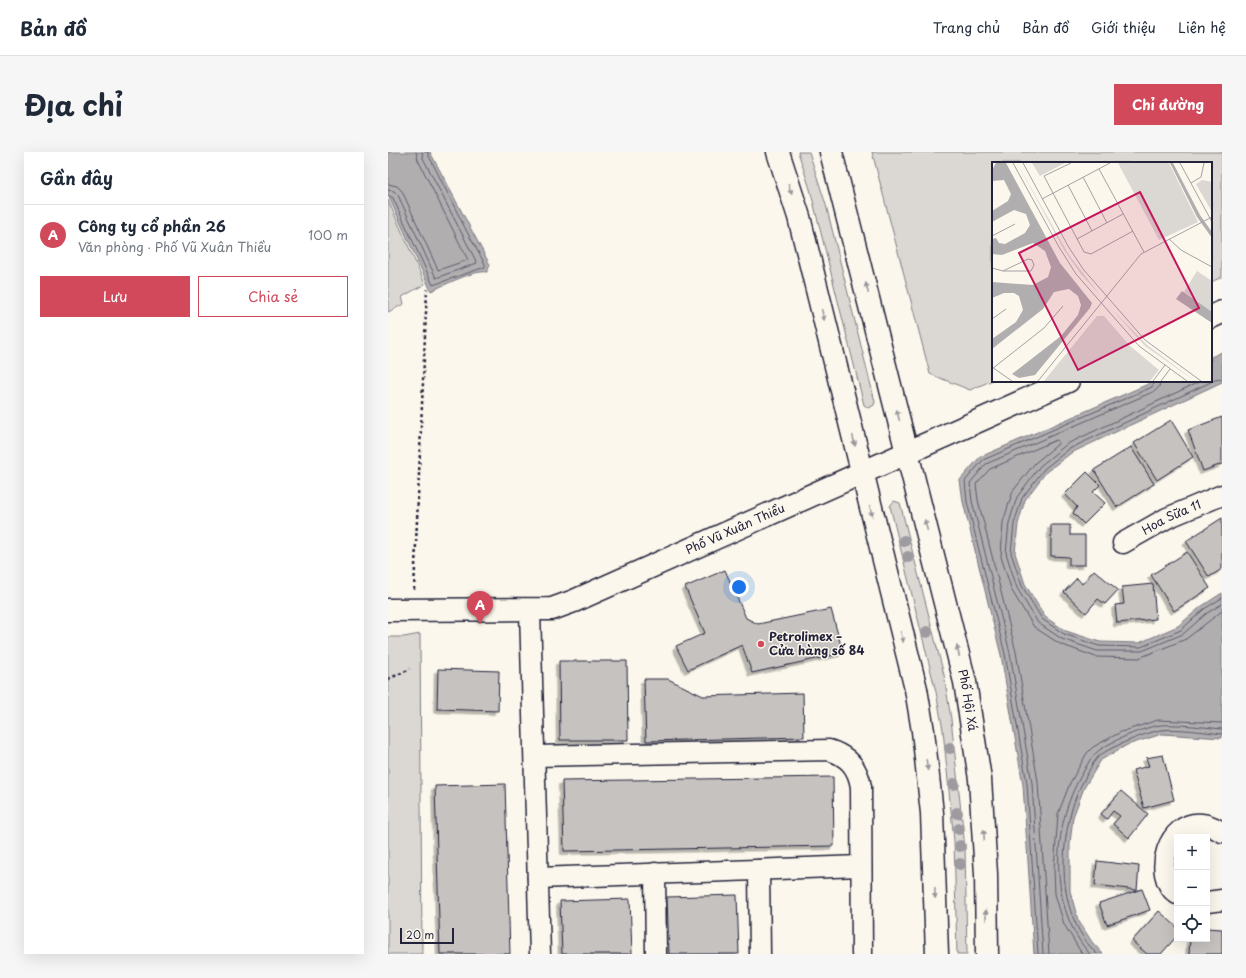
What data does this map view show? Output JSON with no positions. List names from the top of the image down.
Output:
{
  "streets": {
    "main road": ["Phố Vũ Xuân Thiều", "Phố Hội Xá"],
    "street": ["Hoa Sữa 11"]
  },
  "crossings": [
    ["Phố Vũ Xuân Thiều", "Phố Hội Xá"]
  ],
  "places": ["Petrolimex – Cửa hàng số 84"],
  "scale_bar": "20 m",
  "page": {
    "header": "Bản đồ",
    "nav": [
      "Trang chủ",
      "Bản đồ",
      "Giới thiệu",
      "Liên hệ"
    ],
    "title": "Địa chỉ",
    "buttons": [
      "Chỉ đường",
      ["Lưu", "Chia sẻ"]
    ],
    "heading": "Gần đây",
    "list": [
      {
        "mark": "A",
        "name": "Công ty cổ phần 26",
        "note": "Văn phòng · Phố Vũ Xuân Thiều",
        "value": "100 m"
      }
    ],
    "pins": "A",
    "map_buttons": ["+", "−"],
    "scale": "20 m"
  }
}
